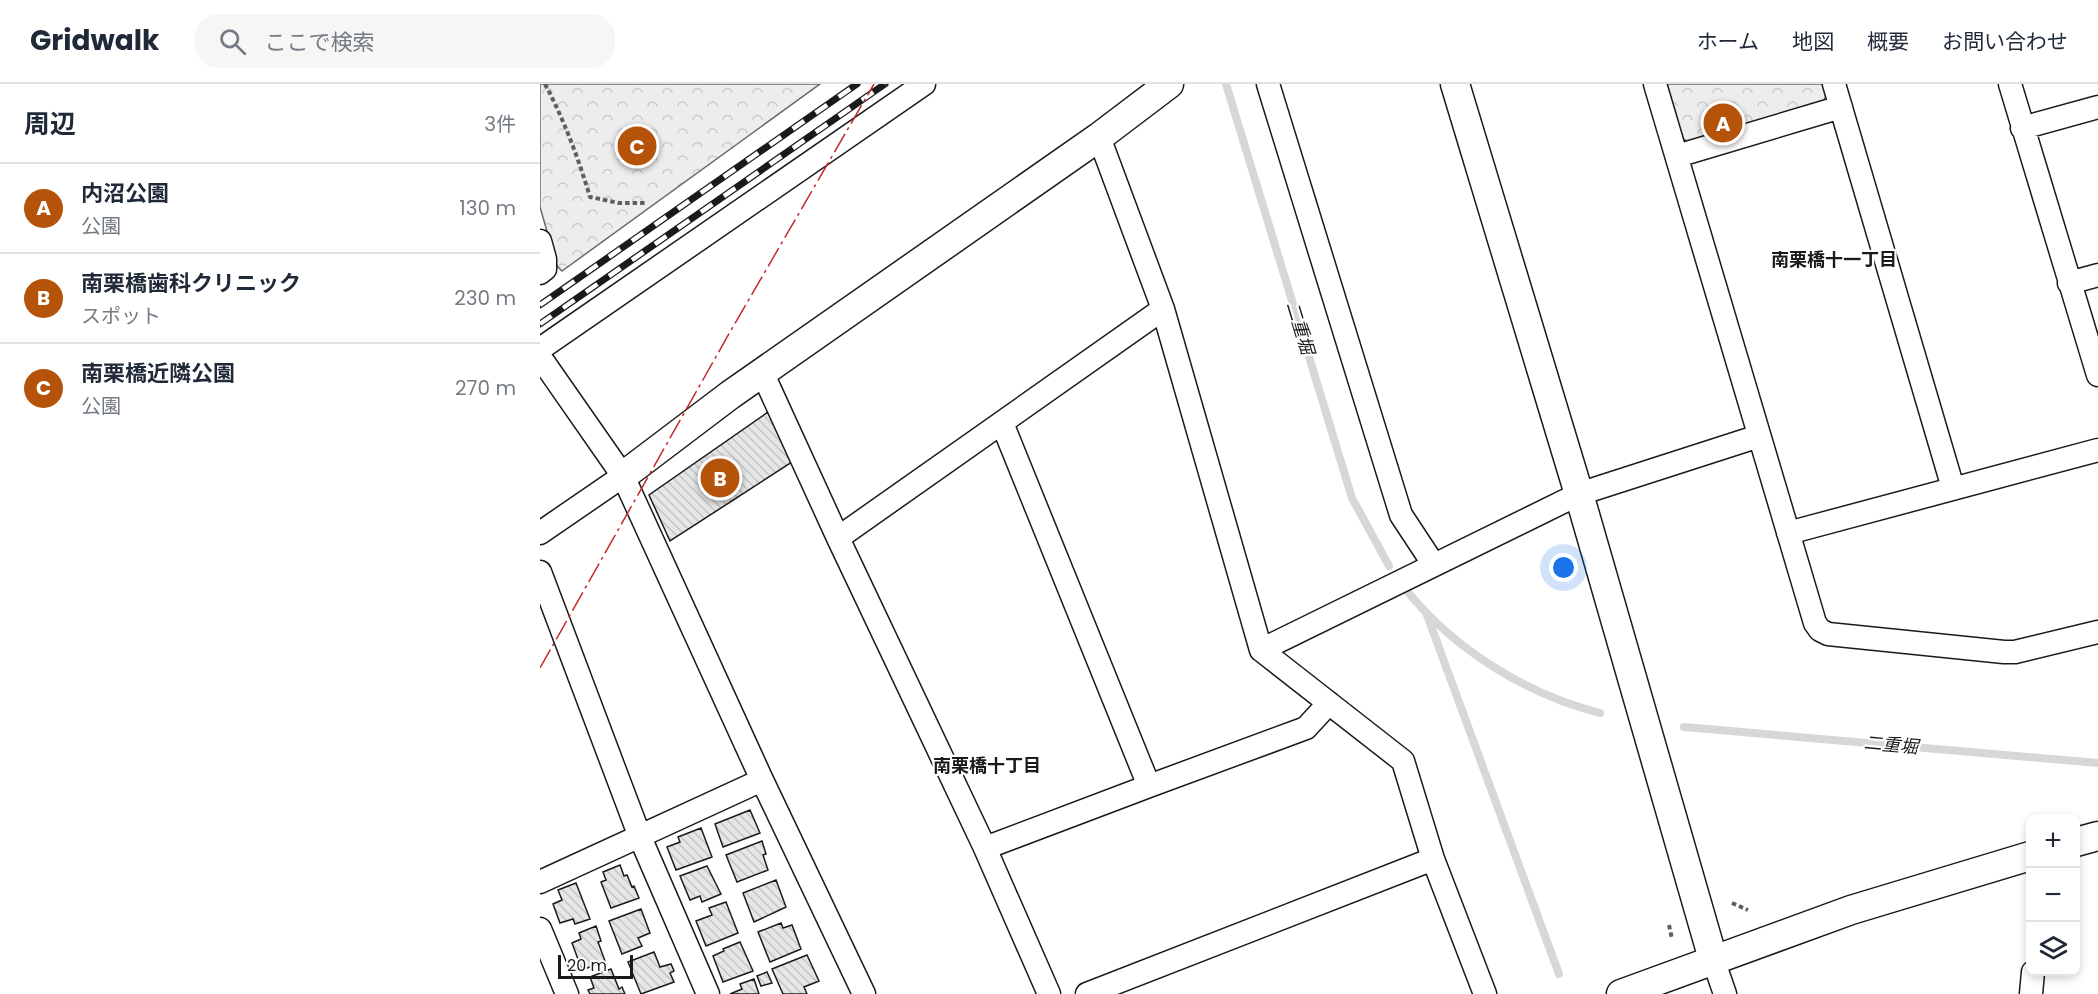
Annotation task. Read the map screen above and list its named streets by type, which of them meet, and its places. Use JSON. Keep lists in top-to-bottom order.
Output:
{
  "districts": ["南栗橋十一丁目", "南栗橋十丁目"],
  "water": ["二重堀"],
  "scale_bar": "20 m",
  "page": {
    "header": "Gridwalk",
    "search": "ここで検索",
    "nav": [
      "ホーム",
      "地図",
      "概要",
      "お問い合わせ"
    ],
    "heading": ["周辺", "3件"],
    "pins": ["A", "C", "B"],
    "list": [
      {
        "mark": "A",
        "name": "内沼公園",
        "note": "公園",
        "value": "130 m"
      },
      {
        "mark": "B",
        "name": "南栗橋歯科クリニック",
        "note": "スポット",
        "value": "230 m"
      },
      {
        "mark": "C",
        "name": "南栗橋近隣公園",
        "note": "公園",
        "value": "270 m"
      }
    ],
    "map_buttons": ["+", "−"],
    "scale": "20 m"
  }
}
